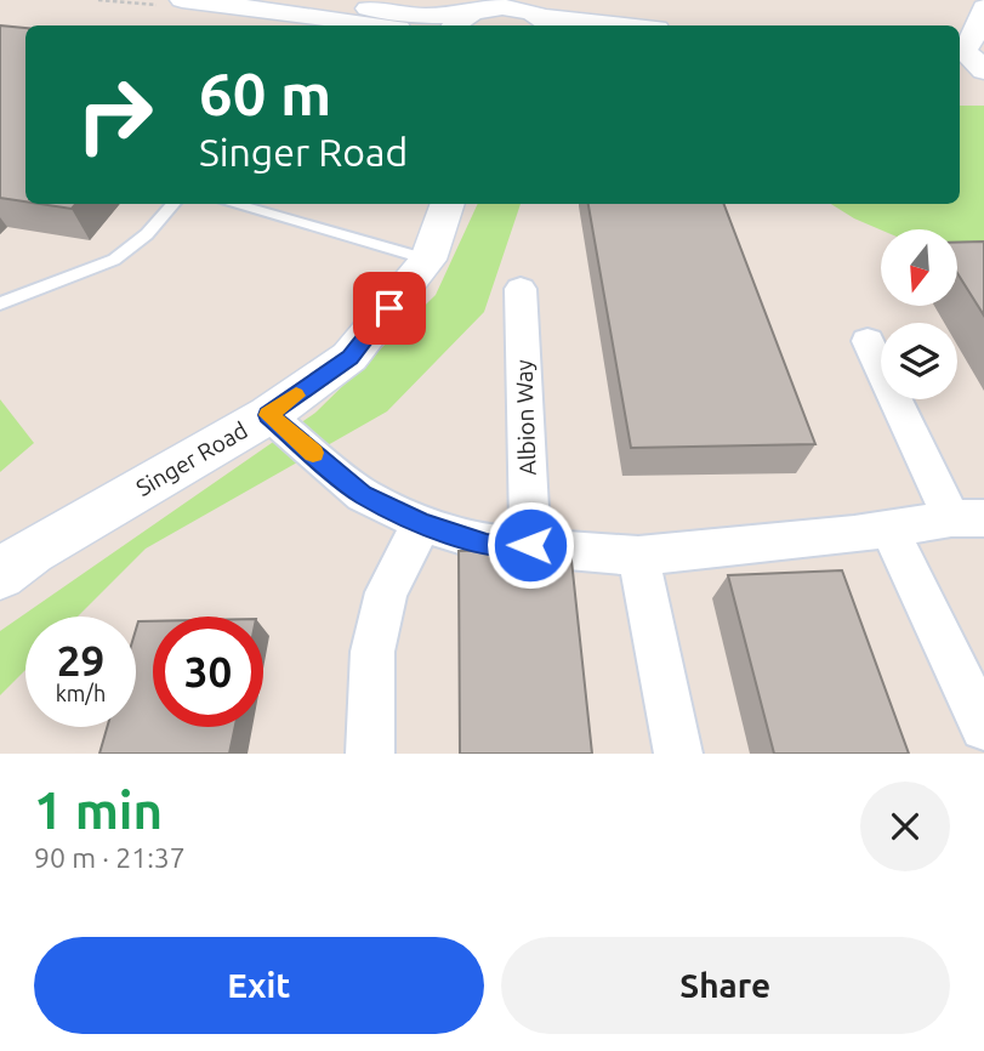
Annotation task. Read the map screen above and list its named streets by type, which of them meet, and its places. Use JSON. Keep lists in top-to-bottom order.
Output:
{
  "streets": {
    "street": ["Albion Way", "Singer Road"]
  },
  "north": "bottom",
  "page": {
    "turn": ["60 m", "Singer Road"],
    "speed": "29 km/h",
    "limit": "30",
    "heading": ["1 min", "90 m · 21:37"],
    "buttons": ["Exit", "Share"]
  }
}
